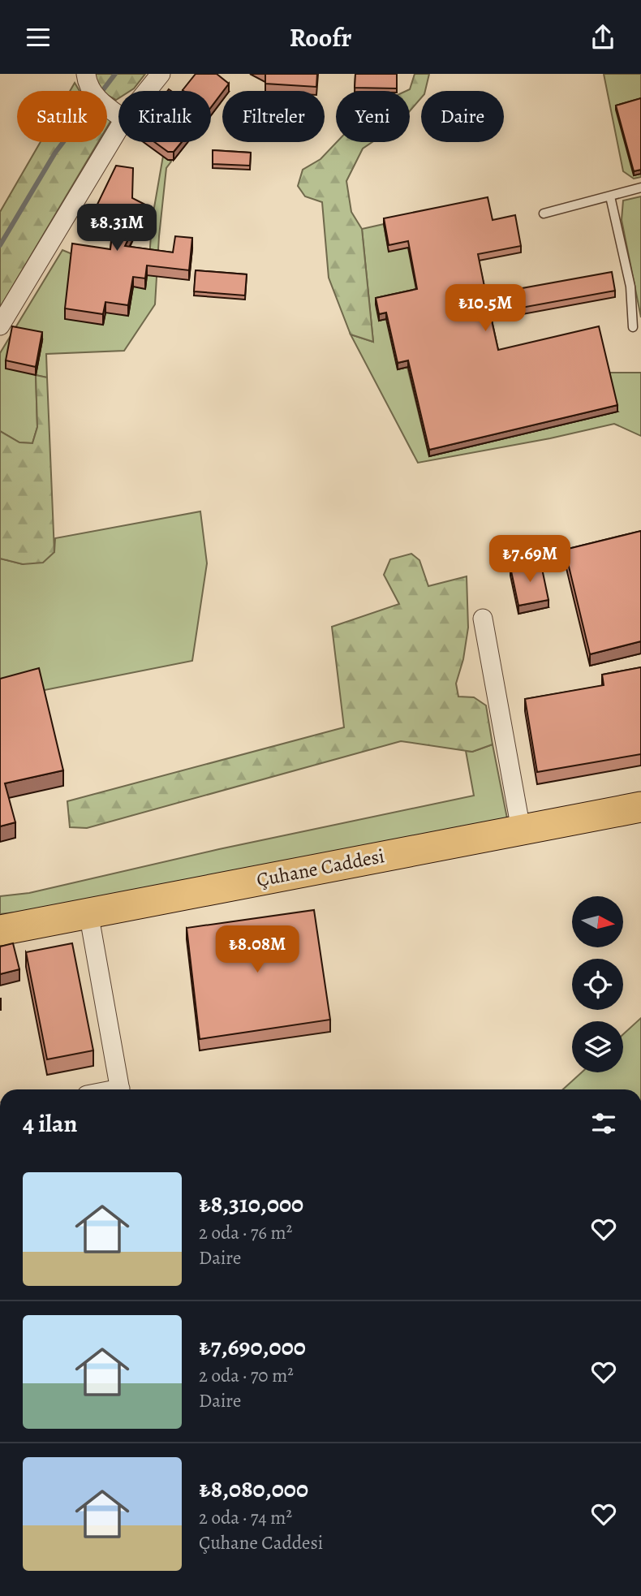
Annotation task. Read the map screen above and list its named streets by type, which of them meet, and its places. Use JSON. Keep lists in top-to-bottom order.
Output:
{
  "streets": {
    "main road": ["Çuhane Caddesi"]
  },
  "north": "right",
  "page": {
    "header": "Roofr",
    "chip": [
      "Satılık",
      "Kiralık",
      "Filtreler",
      "Yeni",
      "Daire"
    ],
    "price": [
      "₺8.31M",
      "₺10.5M",
      "₺7.69M",
      "₺8.08M"
    ],
    "heading": "4 ilan",
    "list": [
      {
        "name": "₺8,310,000",
        "note": "2 oda · 76 m² · Daire"
      },
      {
        "name": "₺7,690,000",
        "note": "2 oda · 70 m² · Daire"
      },
      {
        "name": "₺8,080,000",
        "note": "2 oda · 74 m² · Çuhane Caddesi"
      }
    ]
  }
}
